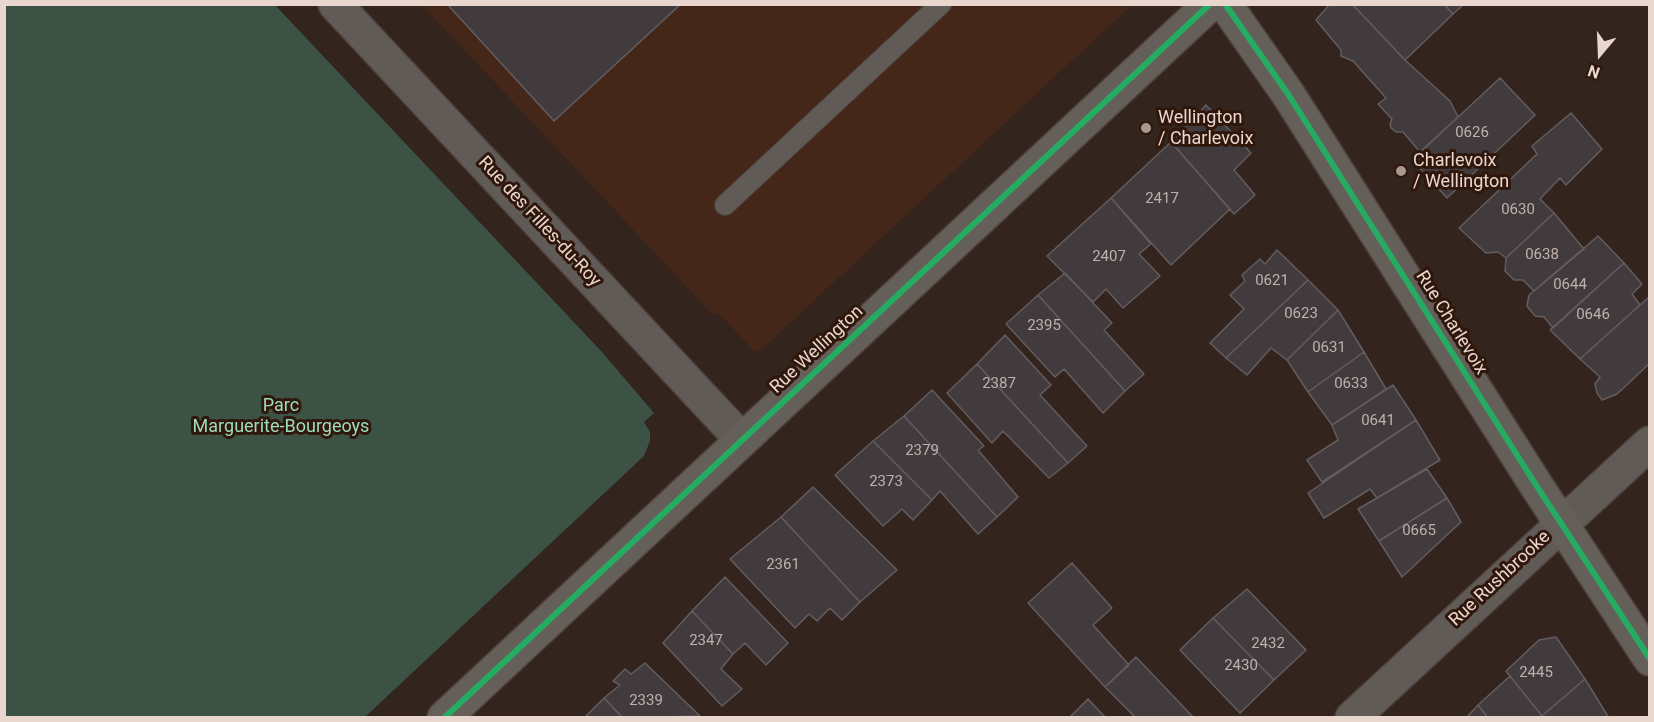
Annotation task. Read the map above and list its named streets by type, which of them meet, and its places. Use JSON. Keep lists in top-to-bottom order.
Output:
{
  "streets": {
    "main road": ["Rue Charlevoix", "Rue Wellington"],
    "street": ["Rue des Filles-du-Roy", "Rue Rushbrooke"]
  },
  "crossings": [
    ["Rue des Filles-du-Roy", "Rue Wellington"],
    ["Rue Charlevoix", "Rue Rushbrooke"]
  ],
  "parks": ["Parc Marguerite-Bourgeoys"],
  "places": ["Wellington / Charlevoix", "Charlevoix / Wellington"],
  "house_numbers": [
    "0626",
    "2417",
    "0630",
    "0638",
    "2407",
    "0621",
    "0644",
    "0623",
    "0646",
    "2395",
    "0631",
    "2387",
    "0633",
    "0641",
    "2379",
    "2373",
    "0665",
    "2361",
    "2347",
    "2432",
    "2430",
    "2445",
    "2339"
  ],
  "north": "bottom"
}
